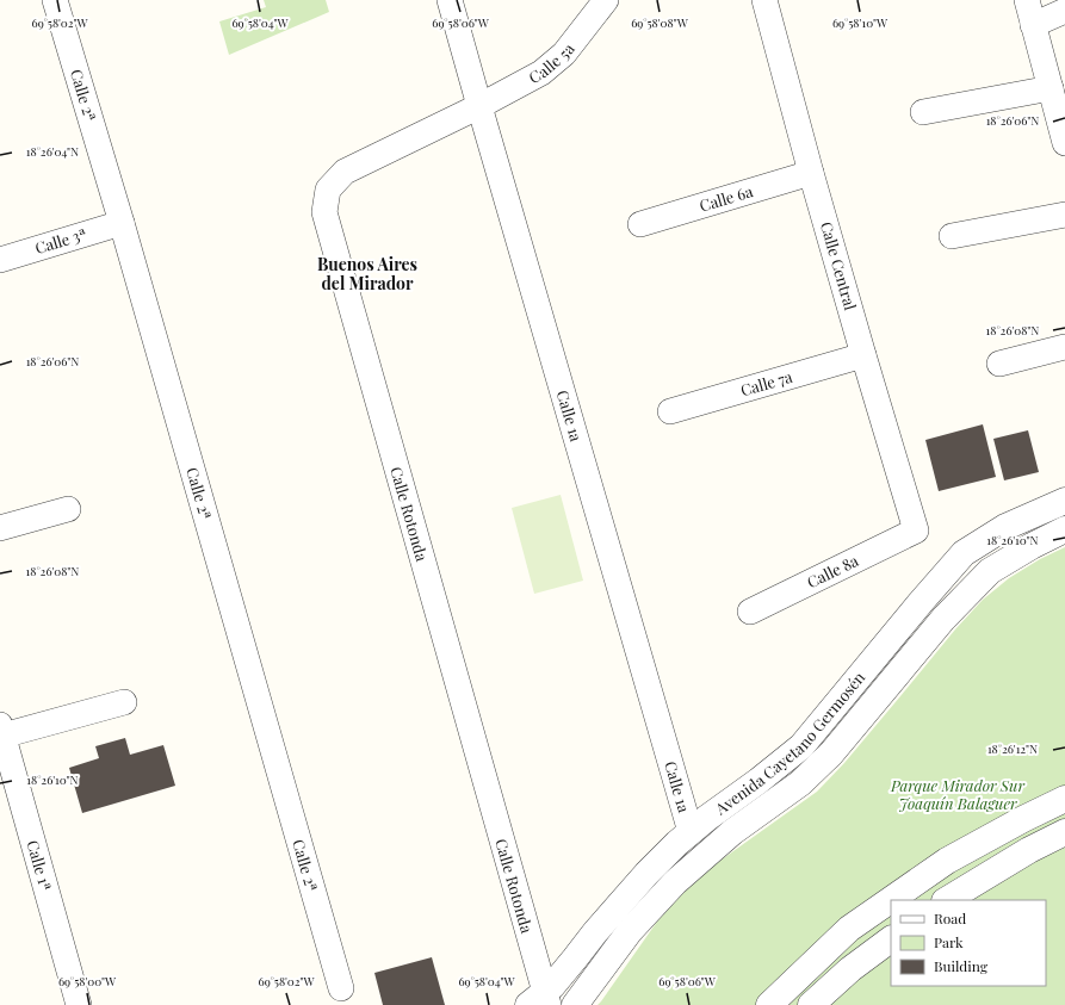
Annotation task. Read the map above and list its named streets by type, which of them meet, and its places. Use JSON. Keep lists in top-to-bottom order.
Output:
{
  "streets": {
    "street": [
      "Calle 5a",
      "Calle 2ª",
      "Calle 6a",
      "Calle 3ª",
      "Calle Central",
      "Calle 7a",
      "Calle 1a",
      "Calle Rotonda",
      "Calle 8a",
      "Avenida Cayetano Germosén",
      "Calle 1ª"
    ]
  },
  "crossings": [
    ["Calle 5a", "Calle 1a"],
    ["Calle 5a", "Calle Rotonda"],
    ["Calle 2ª", "Calle 3ª"],
    ["Calle 6a", "Calle Central"],
    ["Calle Central", "Calle 7a"],
    ["Calle Central", "Calle 8a"],
    ["Calle 1a", "Calle Rotonda"],
    ["Calle 1a", "Avenida Cayetano Germosén"],
    ["Calle Rotonda", "Avenida Cayetano Germosén"]
  ],
  "districts": ["Buenos Aires del Mirador"],
  "parks": ["Parque Mirador Sur Joaquín Balaguer"],
  "legend": ["Road", "Park", "Building"],
  "coordinates": [
    "69°58'02\"W",
    "69°58'04\"W",
    "69°58'06\"W",
    "69°58'08\"W",
    "69°58'10\"W",
    "18°26'06\"N",
    "18°26'04\"N",
    "18°26'08\"N",
    "18°26'10\"N",
    "18°26'12\"N",
    "69°58'00\"W"
  ]
}
